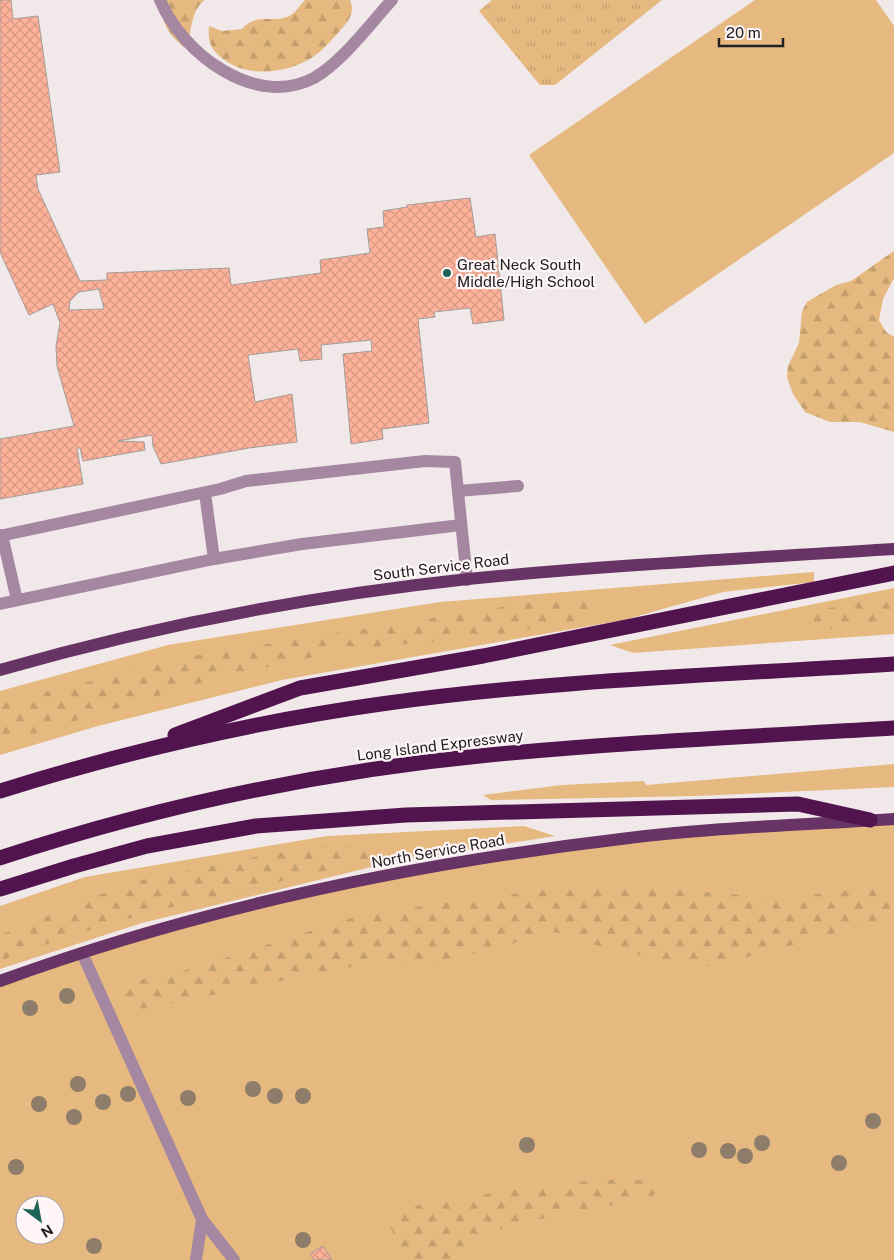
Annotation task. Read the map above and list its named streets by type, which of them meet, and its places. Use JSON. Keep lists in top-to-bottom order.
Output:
{
  "streets": {
    "highway": ["Long Island Expressway"],
    "main road": ["South Service Road", "North Service Road"]
  },
  "places": ["Great Neck South Middle/High School"],
  "scale_bar": "20 m",
  "north": "bottom right"
}
